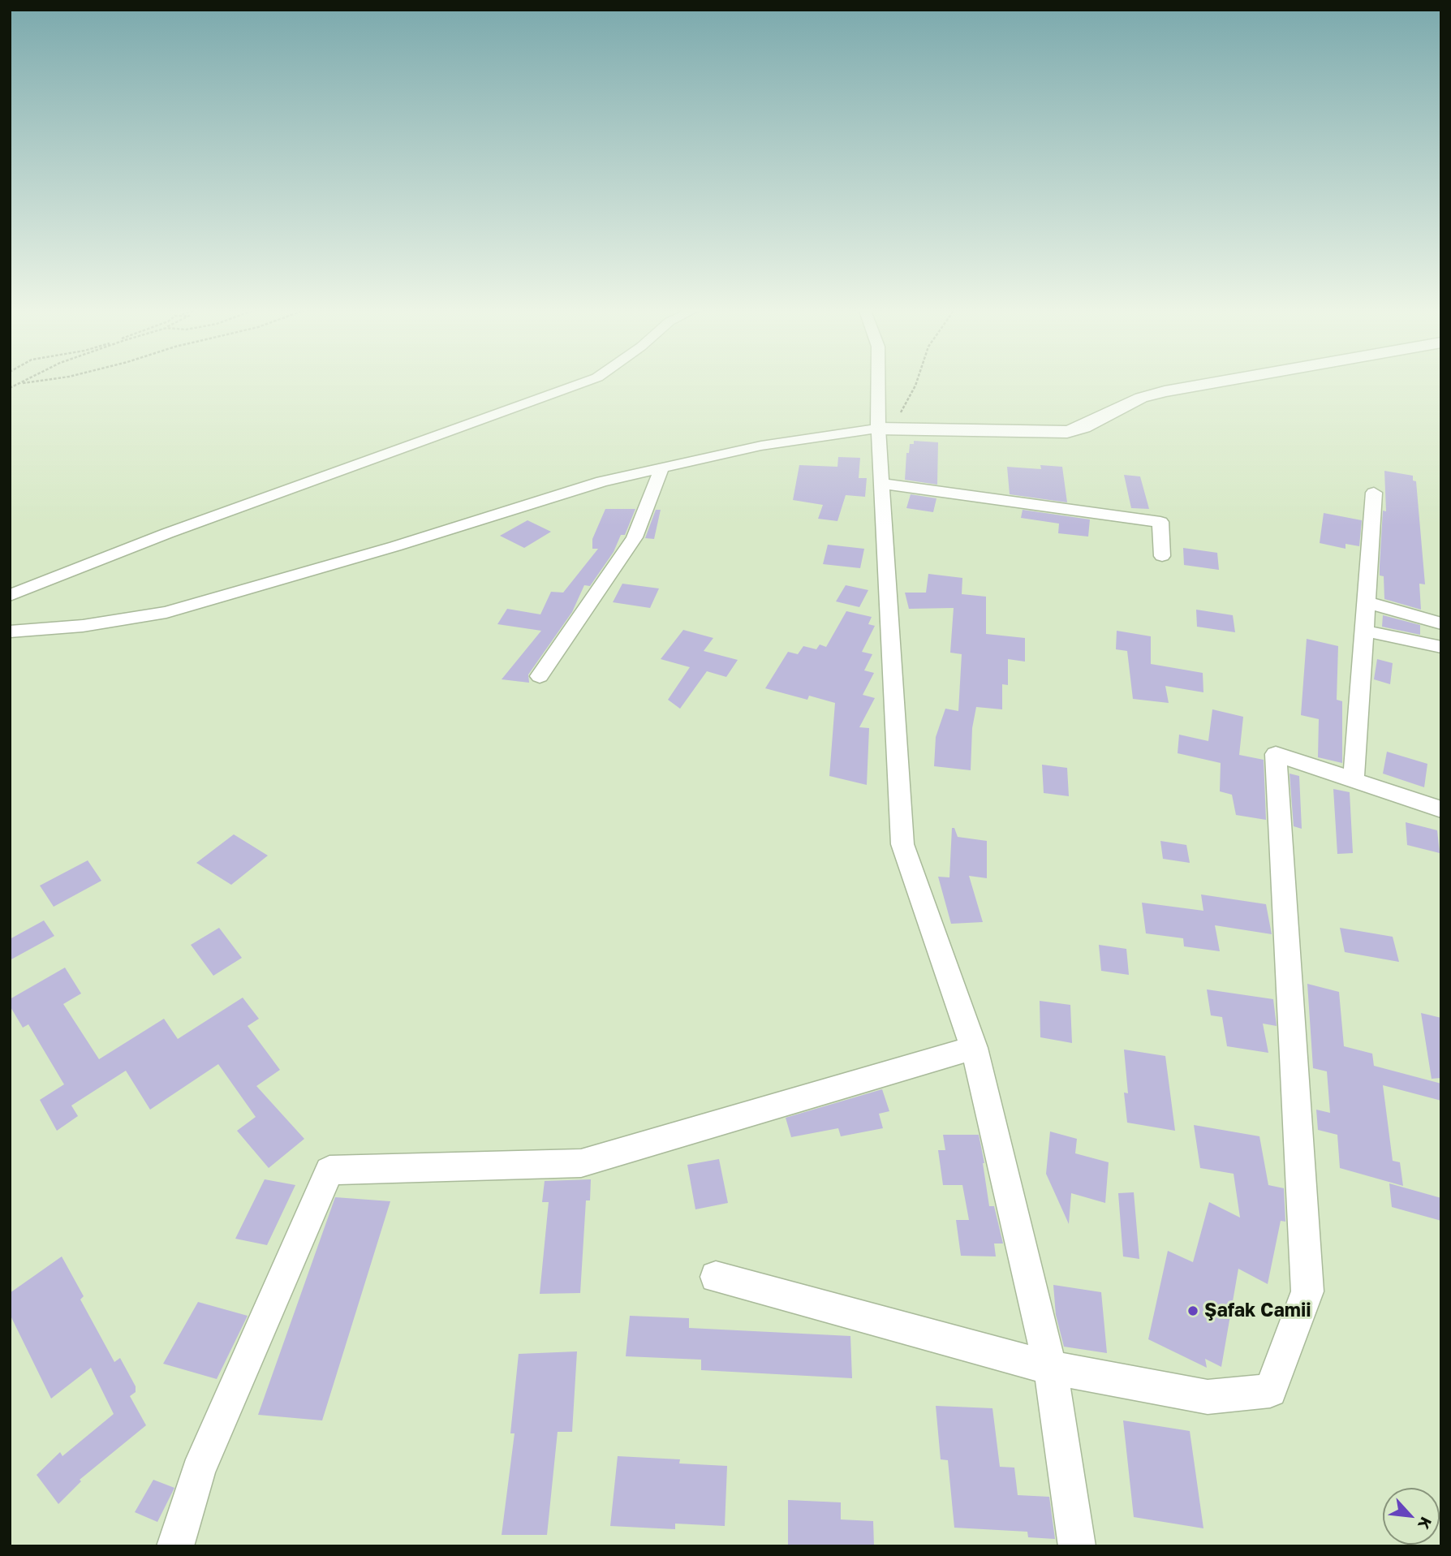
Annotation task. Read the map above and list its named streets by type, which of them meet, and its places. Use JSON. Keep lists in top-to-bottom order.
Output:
{
  "places": ["Şafak Camii"],
  "north": "bottom right"
}
